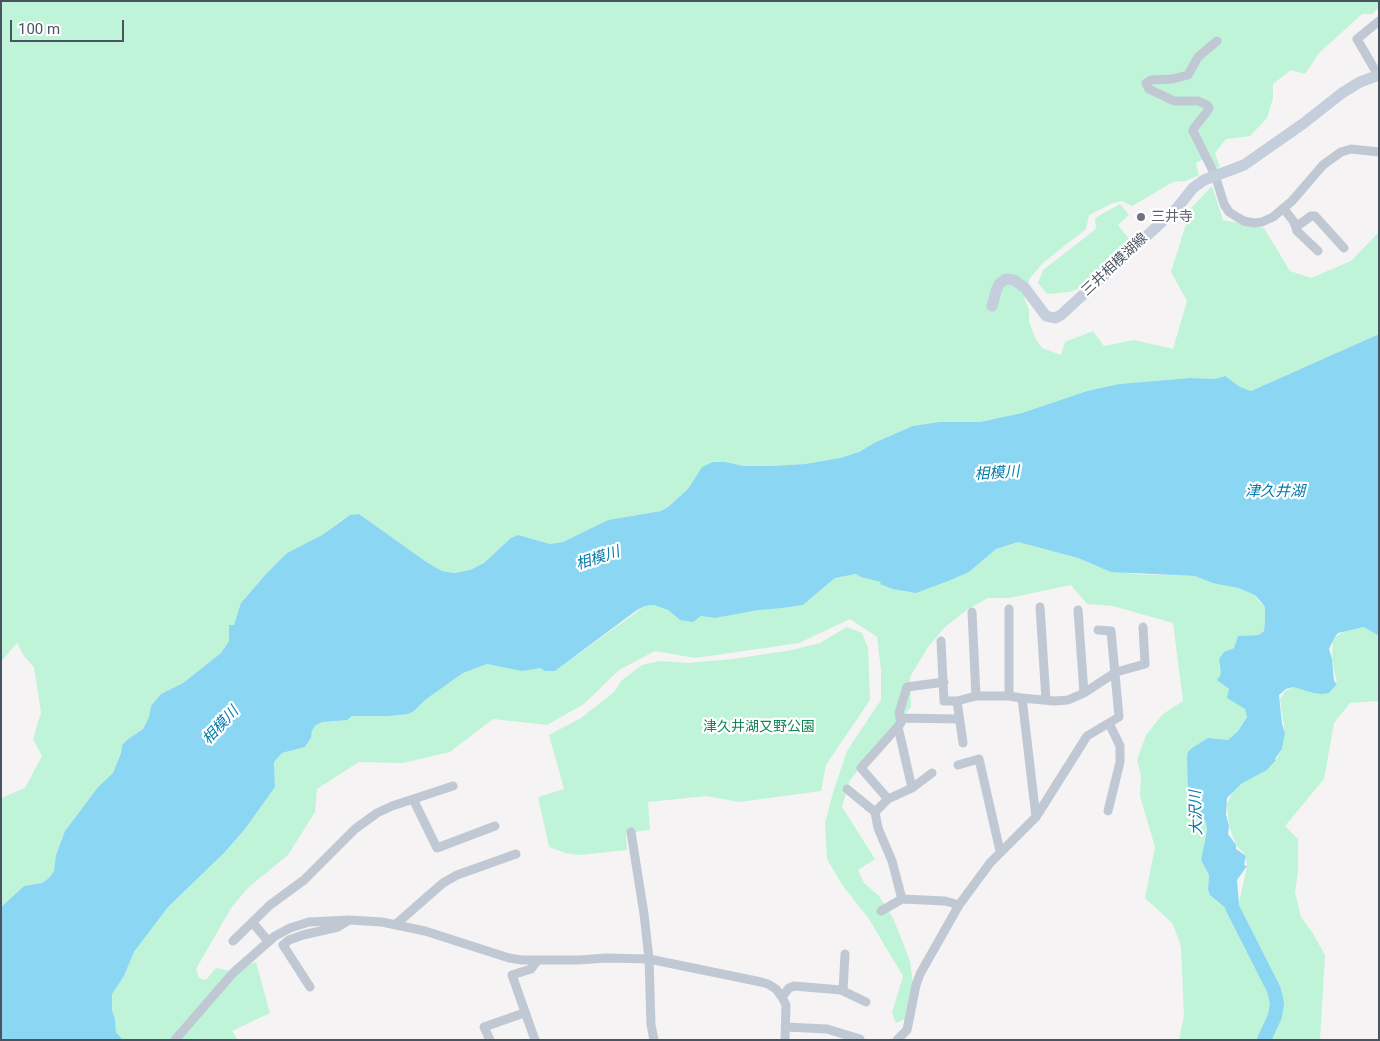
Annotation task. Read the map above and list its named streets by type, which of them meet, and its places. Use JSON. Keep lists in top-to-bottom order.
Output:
{
  "streets": {
    "main road": ["三井相模湖線"]
  },
  "water": ["相模川", "津久井湖", "大沢川"],
  "parks": ["津久井湖又野公園"],
  "places": ["三井寺"],
  "scale_bar": "100 m"
}
